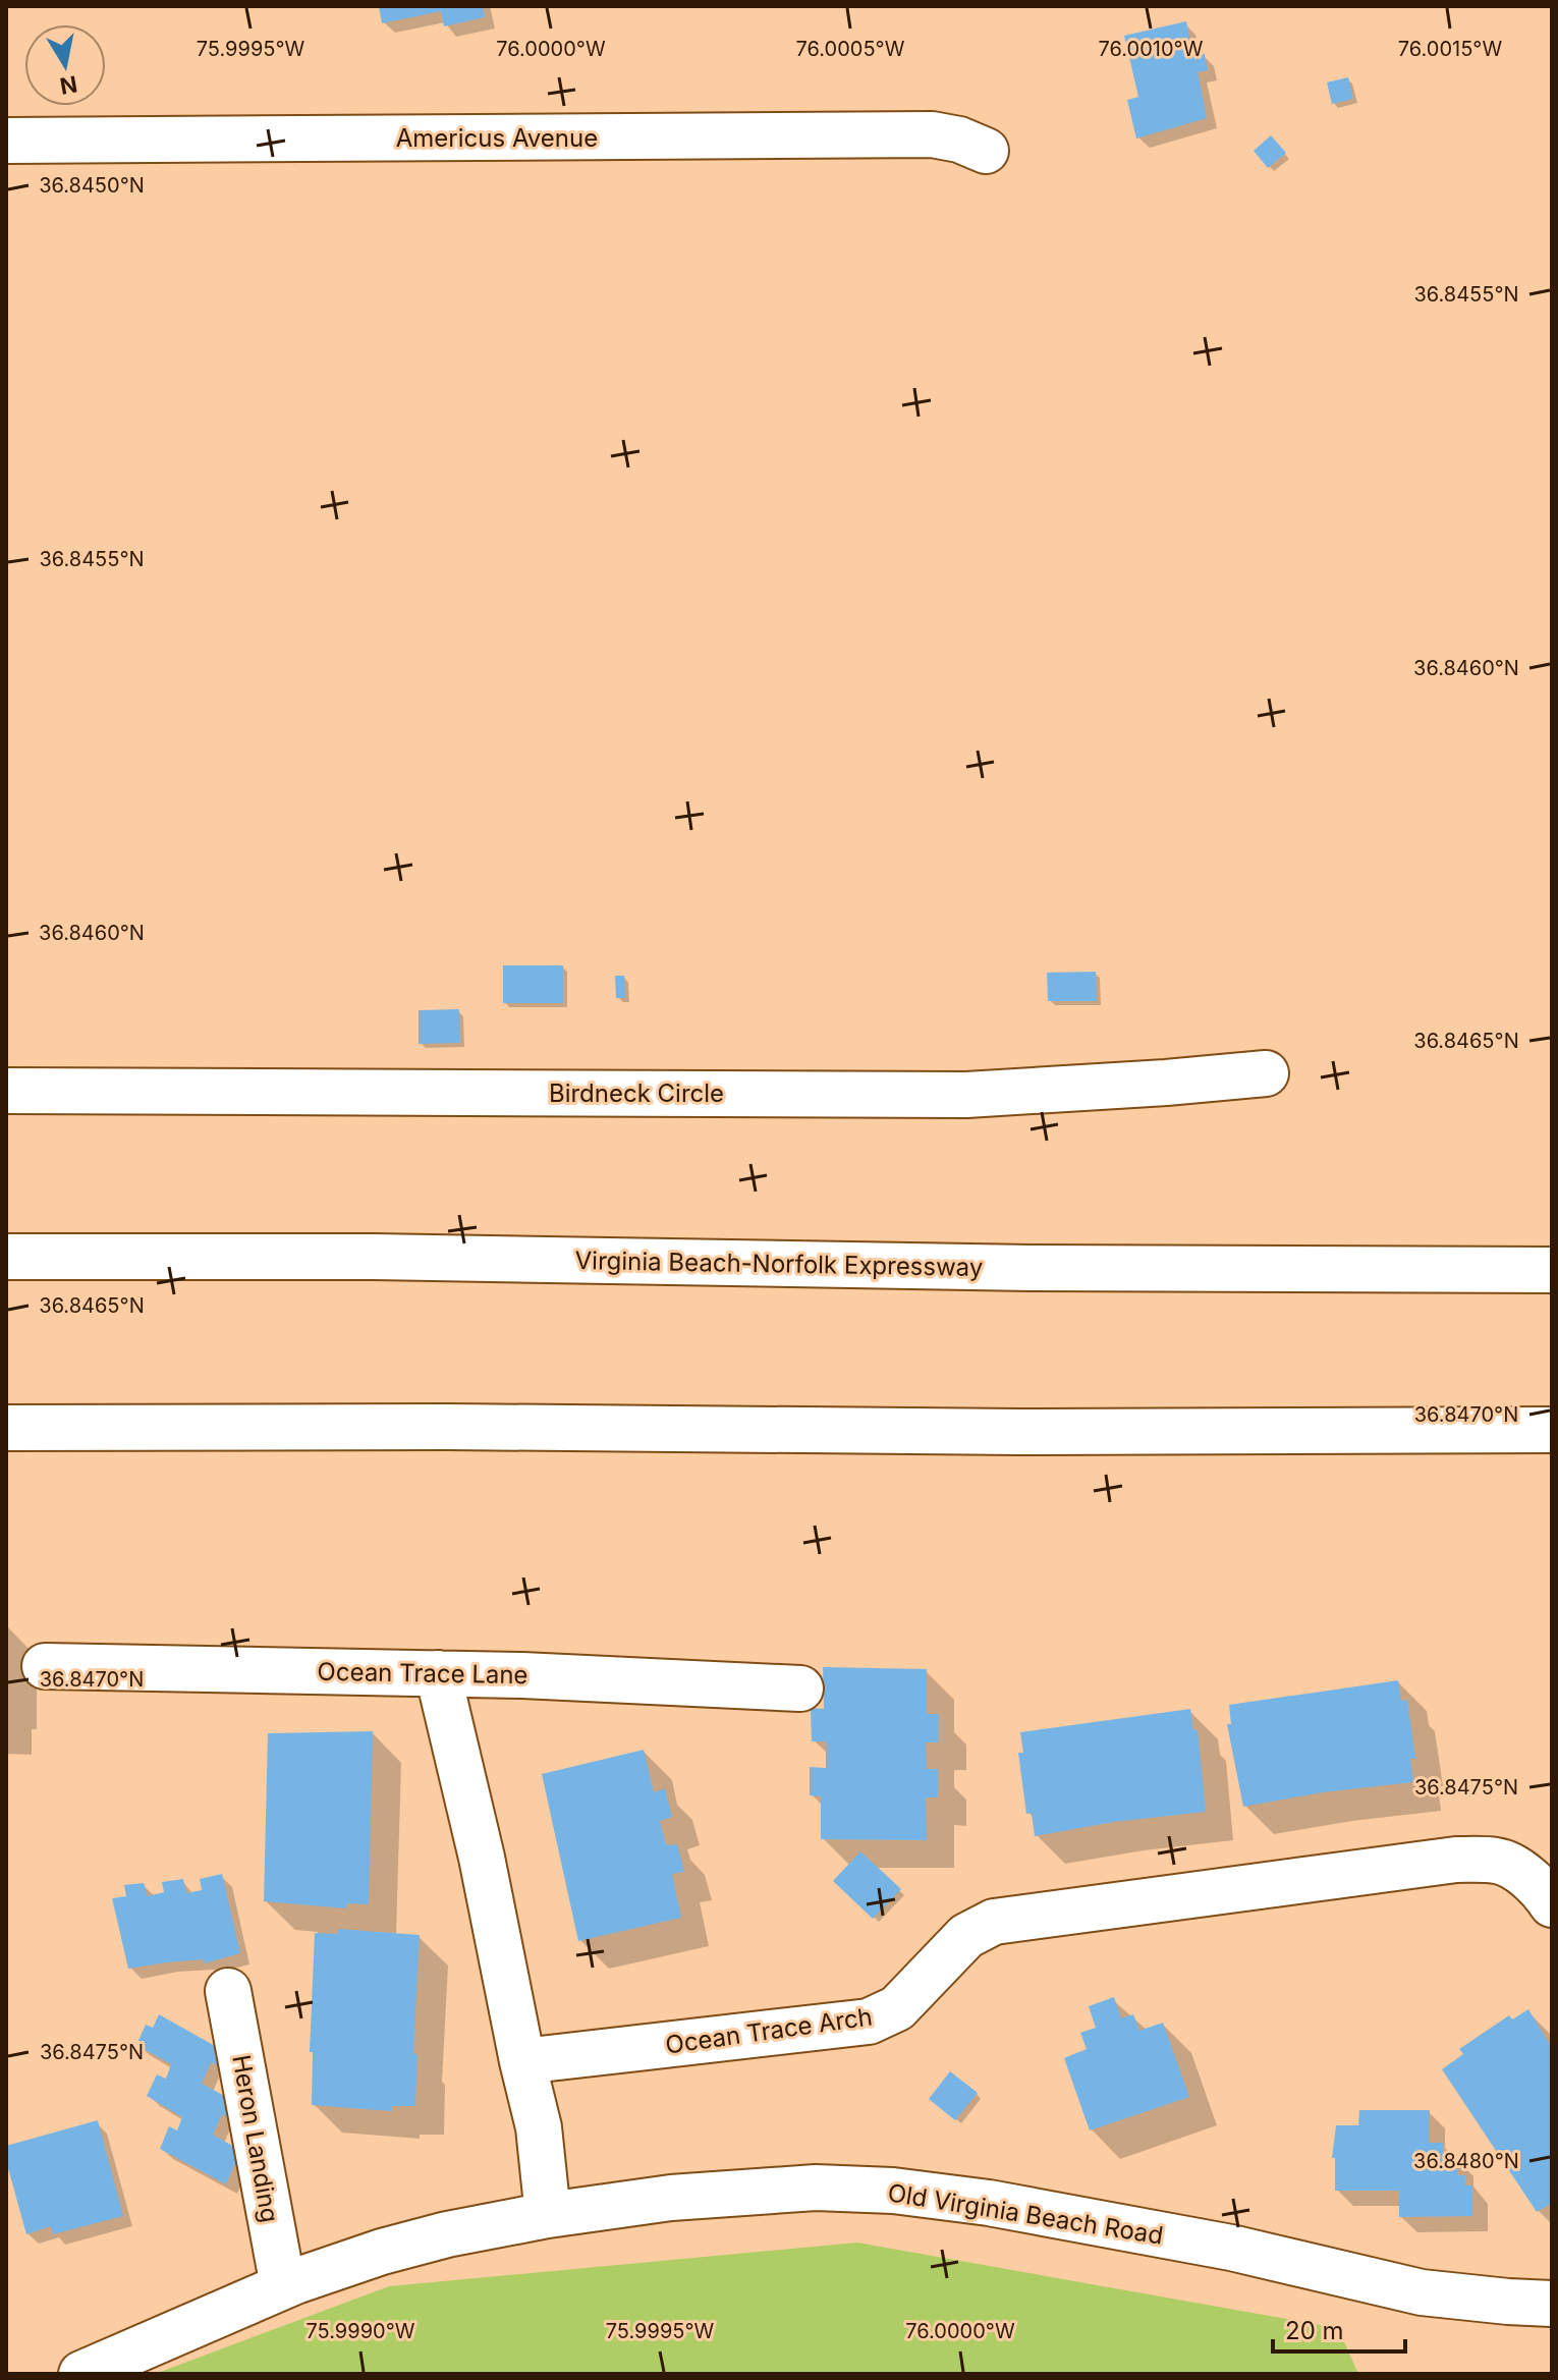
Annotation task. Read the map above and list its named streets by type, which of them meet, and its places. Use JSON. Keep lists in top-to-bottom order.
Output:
{
  "streets": {
    "main road": [
      "Americus Avenue",
      "Birdneck Circle",
      "Virginia Beach-Norfolk Expressway",
      "Ocean Trace Lane",
      "Ocean Trace Arch",
      "Heron Landing",
      "Old Virginia Beach Road"
    ]
  },
  "crossings": [
    ["Heron Landing", "Old Virginia Beach Road"]
  ],
  "scale_bar": "20 m",
  "north": "bottom",
  "coordinates": [
    "75.9995°W",
    "76.0005°W",
    "76.0000°W",
    "76.0010°W",
    "76.0015°W",
    "36.8450°N",
    "36.8455°N",
    "36.8460°N",
    "36.8465°N",
    "36.8470°N",
    "36.8475°N",
    "36.8480°N",
    "75.9990°W"
  ]
}
